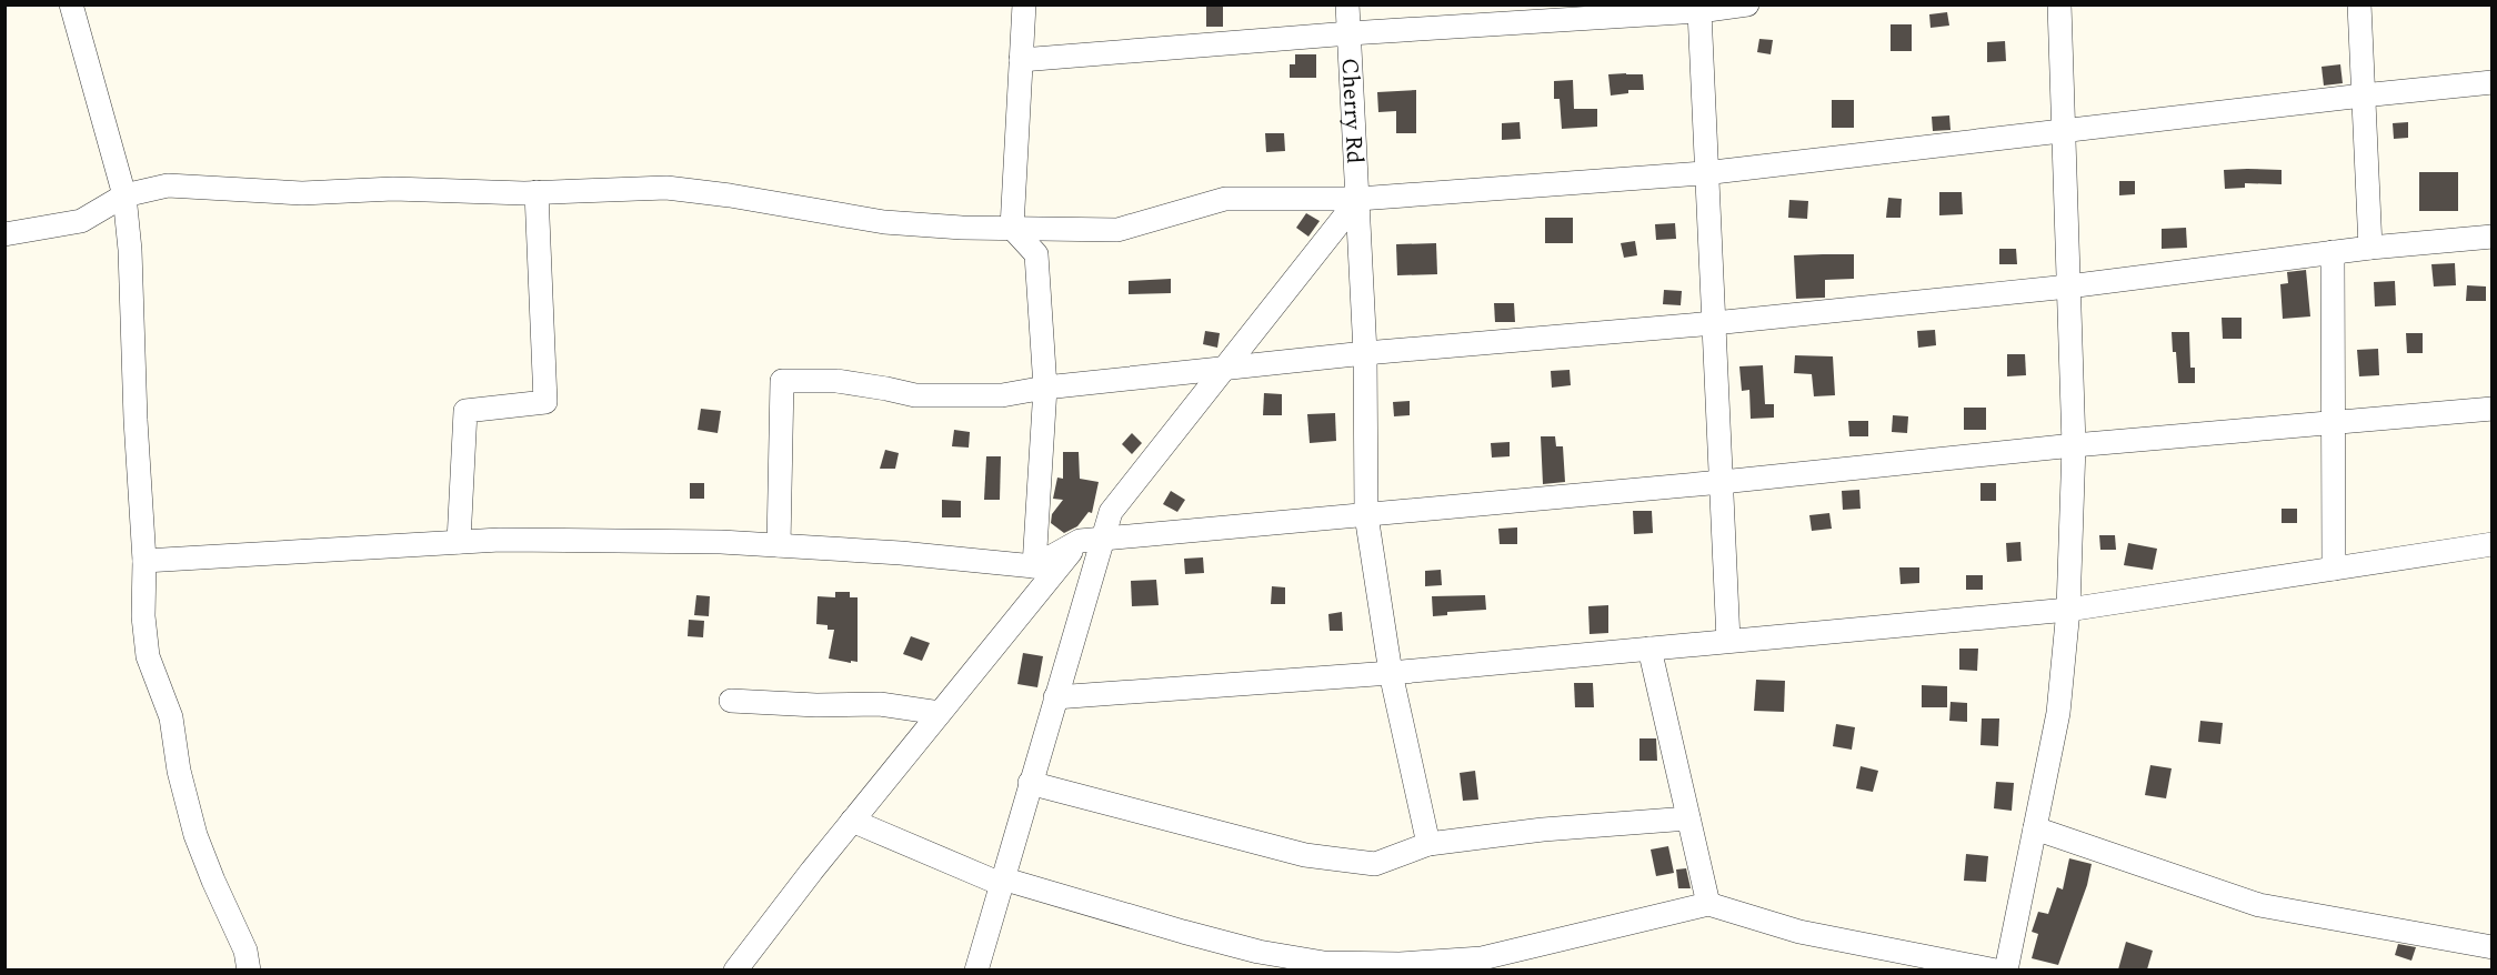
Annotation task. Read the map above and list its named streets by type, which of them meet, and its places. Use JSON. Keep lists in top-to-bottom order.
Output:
{
  "streets": {
    "street": ["Cherry Rd"]
  }
}
